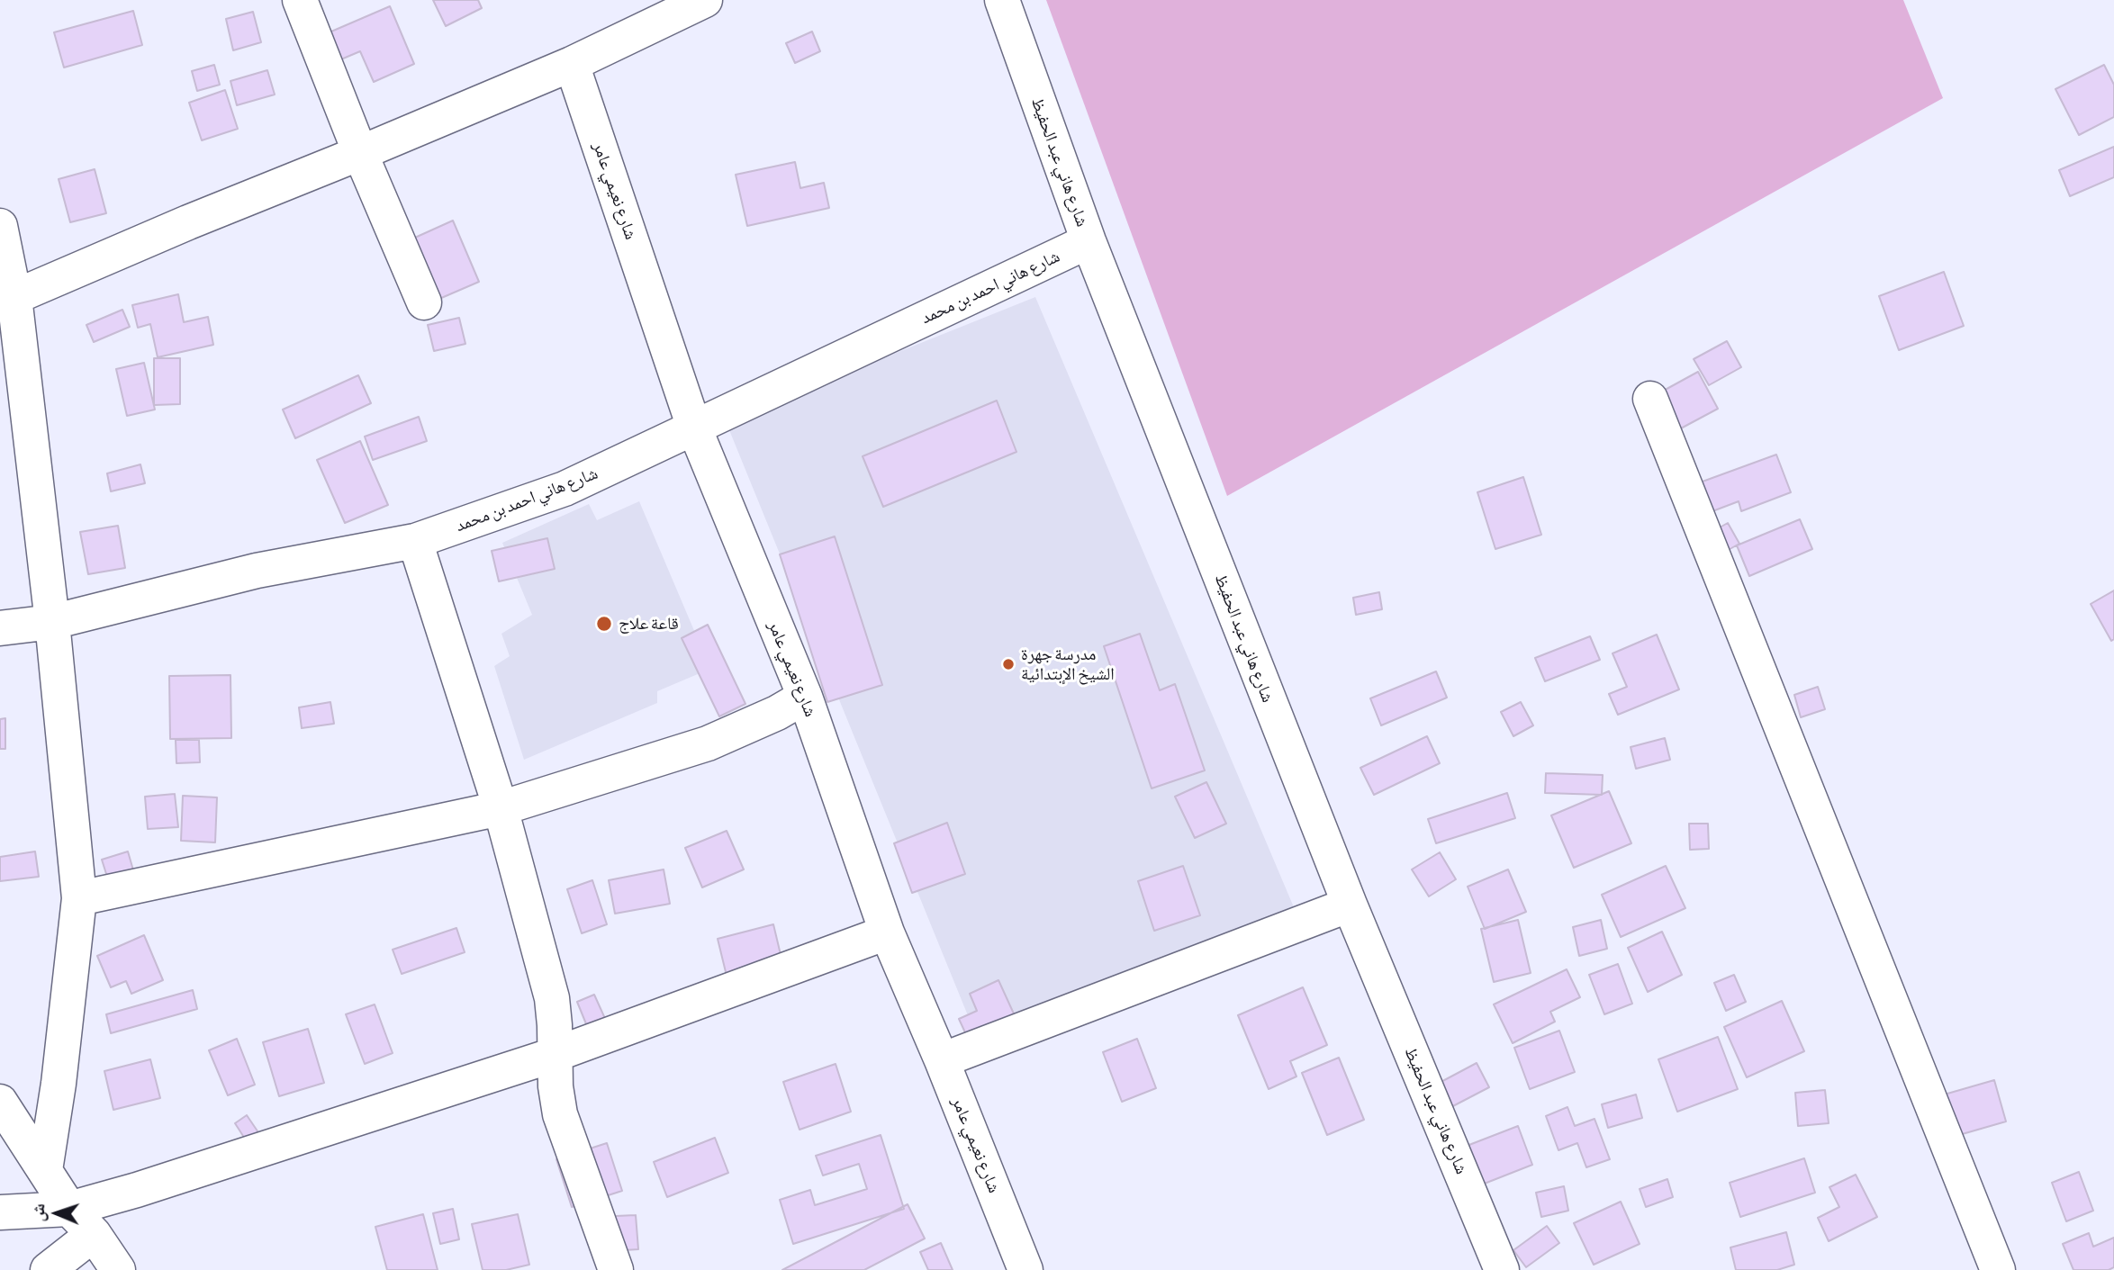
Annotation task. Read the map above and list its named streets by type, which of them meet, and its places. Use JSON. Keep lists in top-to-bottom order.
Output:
{
  "streets": {
    "street": ["شارع هاني عبد الحفيظ", "شارع نعيمي عامر", "شارع هاني احمد بن محمد"]
  },
  "crossings": [
    ["شارع هاني عبد الحفيظ", "شارع هاني احمد بن محمد"],
    ["شارع نعيمي عامر", "شارع هاني احمد بن محمد"]
  ],
  "places": ["قاعة علاج", "مدرسة جهرة الشيخ الإبتدائية"],
  "north": "left"
}
